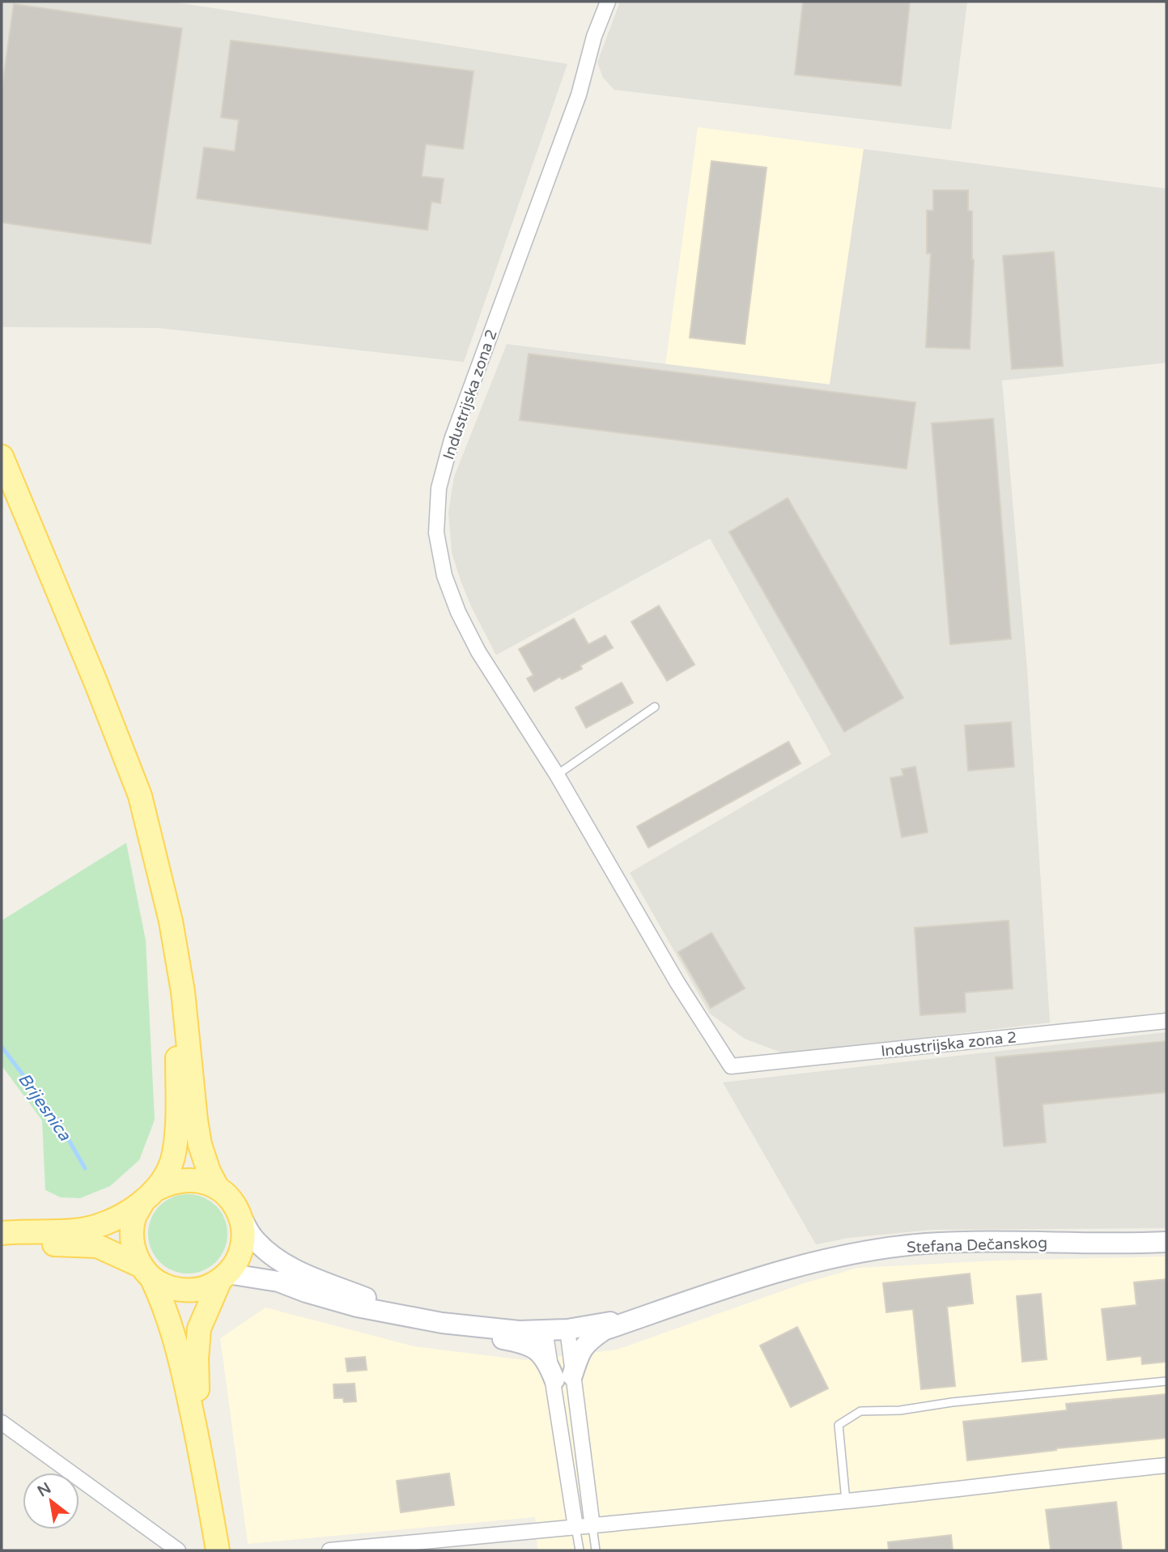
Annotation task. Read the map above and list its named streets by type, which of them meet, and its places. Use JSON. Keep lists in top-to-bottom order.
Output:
{
  "streets": {
    "main road": ["Stefana Dečanskog"],
    "street": ["Industrijska zona 2"]
  },
  "water": ["Brijesnica"],
  "north": "top left"
}
